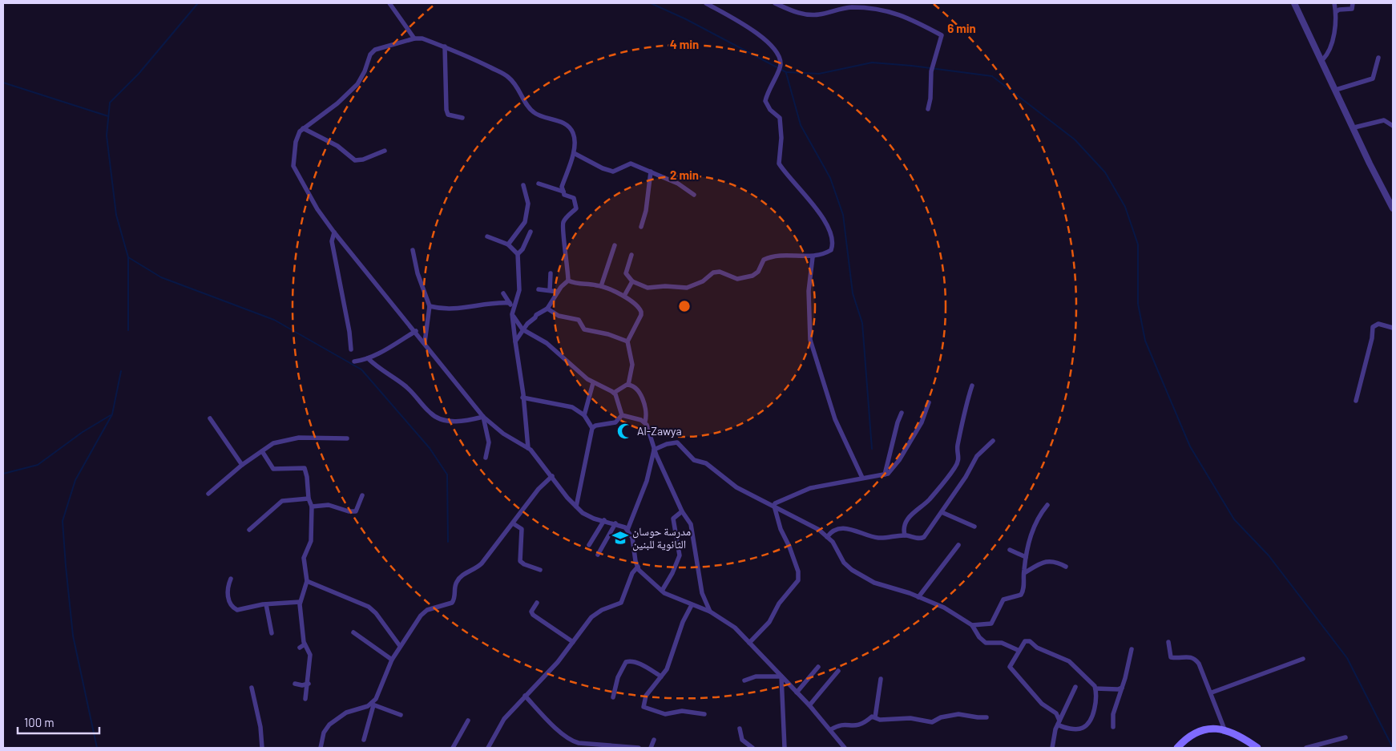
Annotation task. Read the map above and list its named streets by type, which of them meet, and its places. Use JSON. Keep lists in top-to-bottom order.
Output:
{
  "places": {
    "mosque": ["Al-Zawya"],
    "school or university": ["مدرسة حوسان الثانوية للبنين"]
  },
  "scale_bar": "100 m",
  "rings": ["6 min", "4 min", "2 min"]
}
